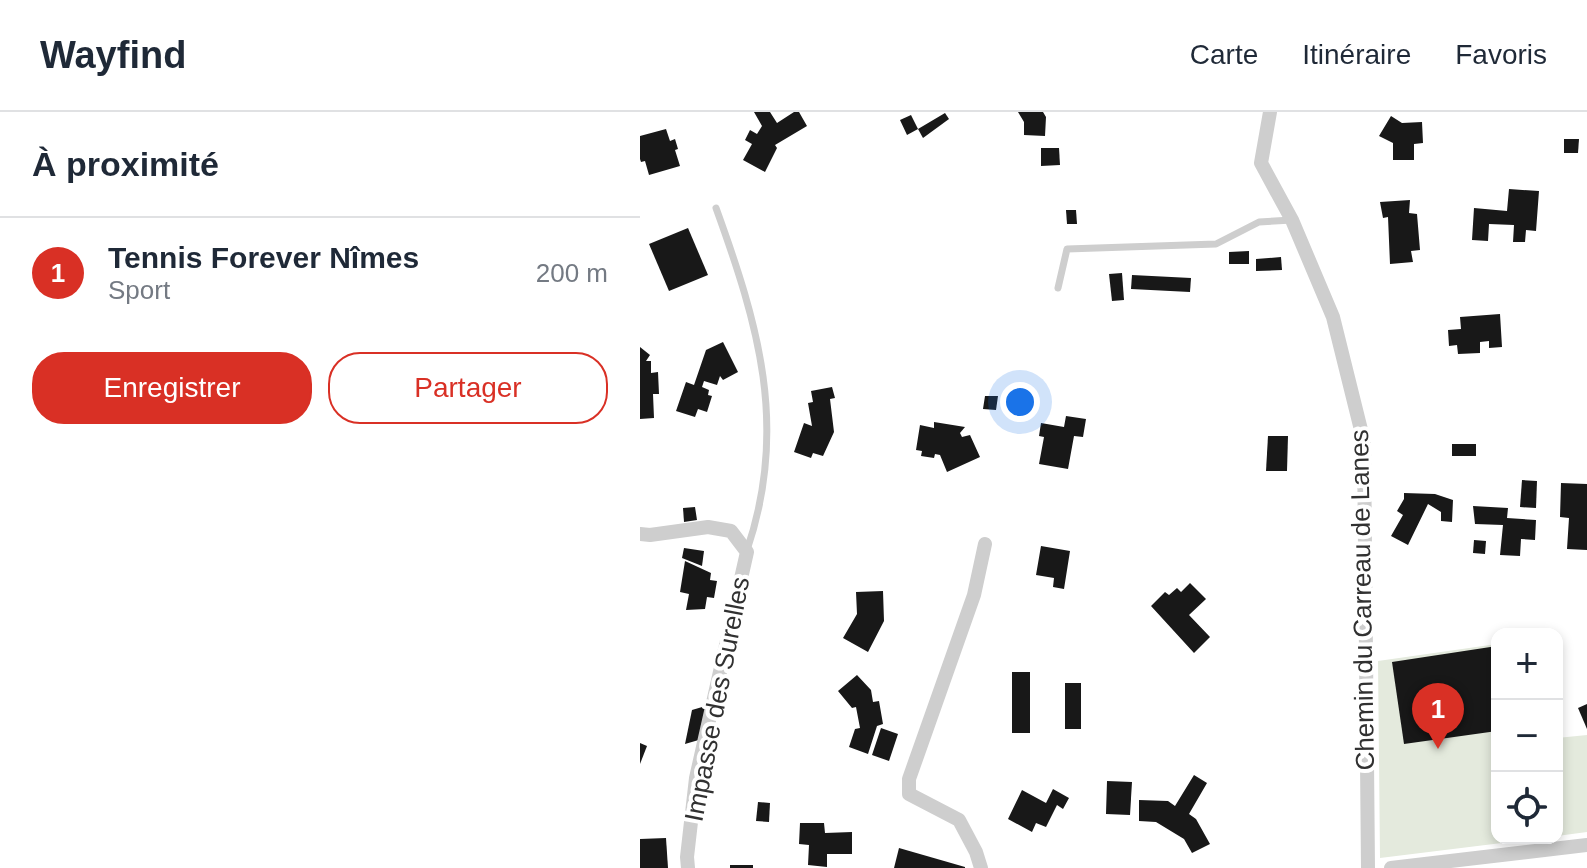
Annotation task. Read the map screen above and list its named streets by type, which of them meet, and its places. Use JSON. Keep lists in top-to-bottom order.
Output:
{
  "streets": {
    "street": ["Chemin du Carreau de Lanes", "Impasse des Surelles"]
  },
  "page": {
    "header": "Wayfind",
    "nav": ["Carte", "Itinéraire", "Favoris"],
    "heading": "À proximité",
    "list": [
      {
        "mark": "1",
        "name": "Tennis Forever Nîmes",
        "note": "Sport",
        "value": "200 m"
      }
    ],
    "buttons": ["Enregistrer", "Partager"],
    "map_buttons": ["+", "−"],
    "pins": "1"
  }
}
